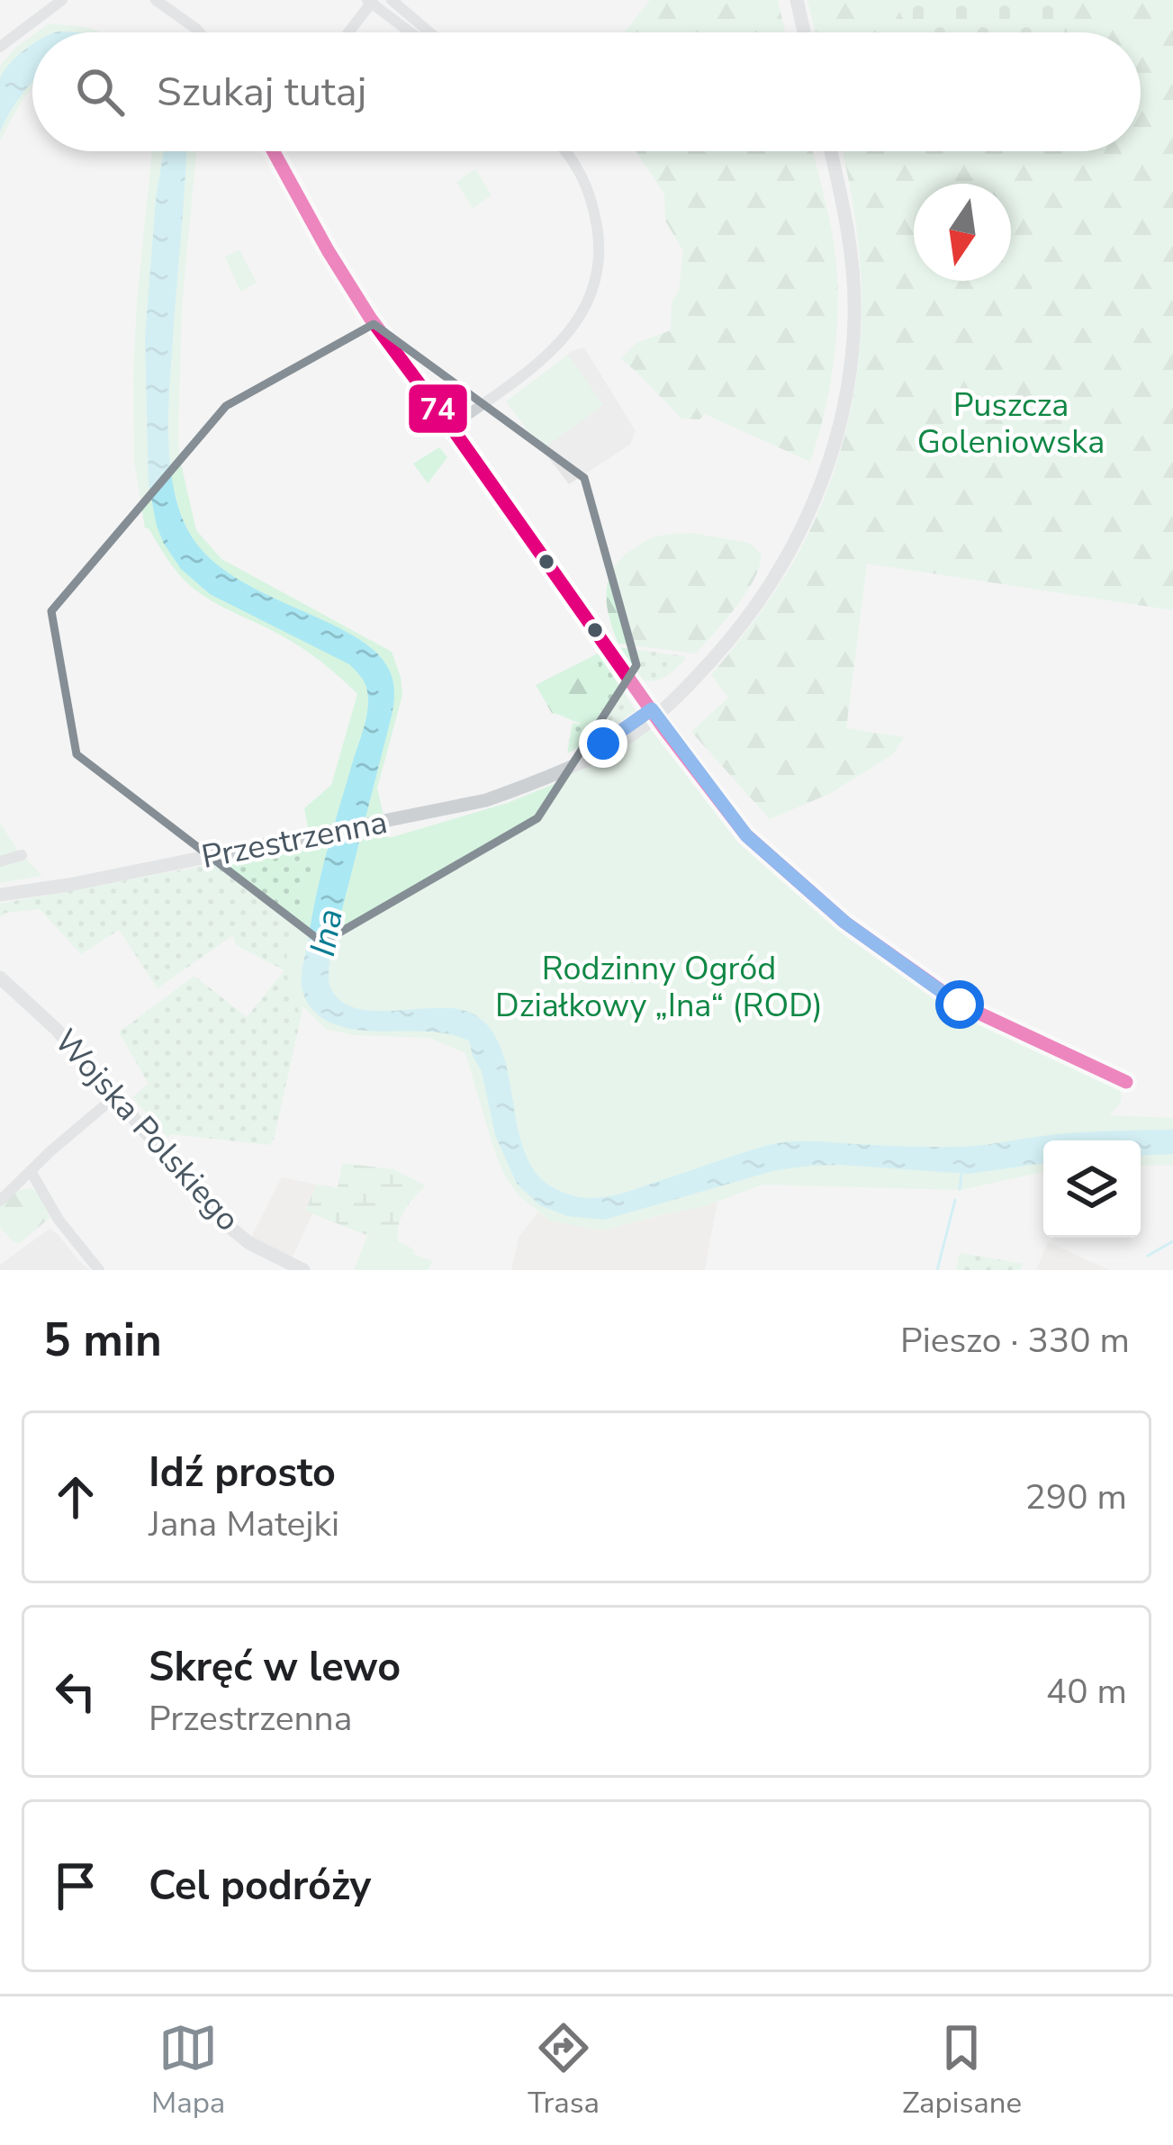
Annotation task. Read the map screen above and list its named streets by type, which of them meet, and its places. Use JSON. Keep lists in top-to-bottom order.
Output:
{
  "streets": {
    "street": ["Przestrzenna", "Wojska Polskiego"]
  },
  "water": ["Ina"],
  "parks": ["Puszcza Goleniowska", "Rodzinny Ogród Działkowy „Ina“ (ROD)"],
  "lines": ["transit line 74"],
  "north": "bottom",
  "page": {
    "search": "Szukaj tutaj",
    "heading": ["5 min", "Pieszo · 330 m"],
    "list": [
      ["Idź prosto", "Jana Matejki", "290 m"],
      ["Skręć w lewo", "Przestrzenna", "40 m"],
      "Cel podróży"
    ],
    "nav": ["Mapa", "Trasa", "Zapisane"]
  }
}
